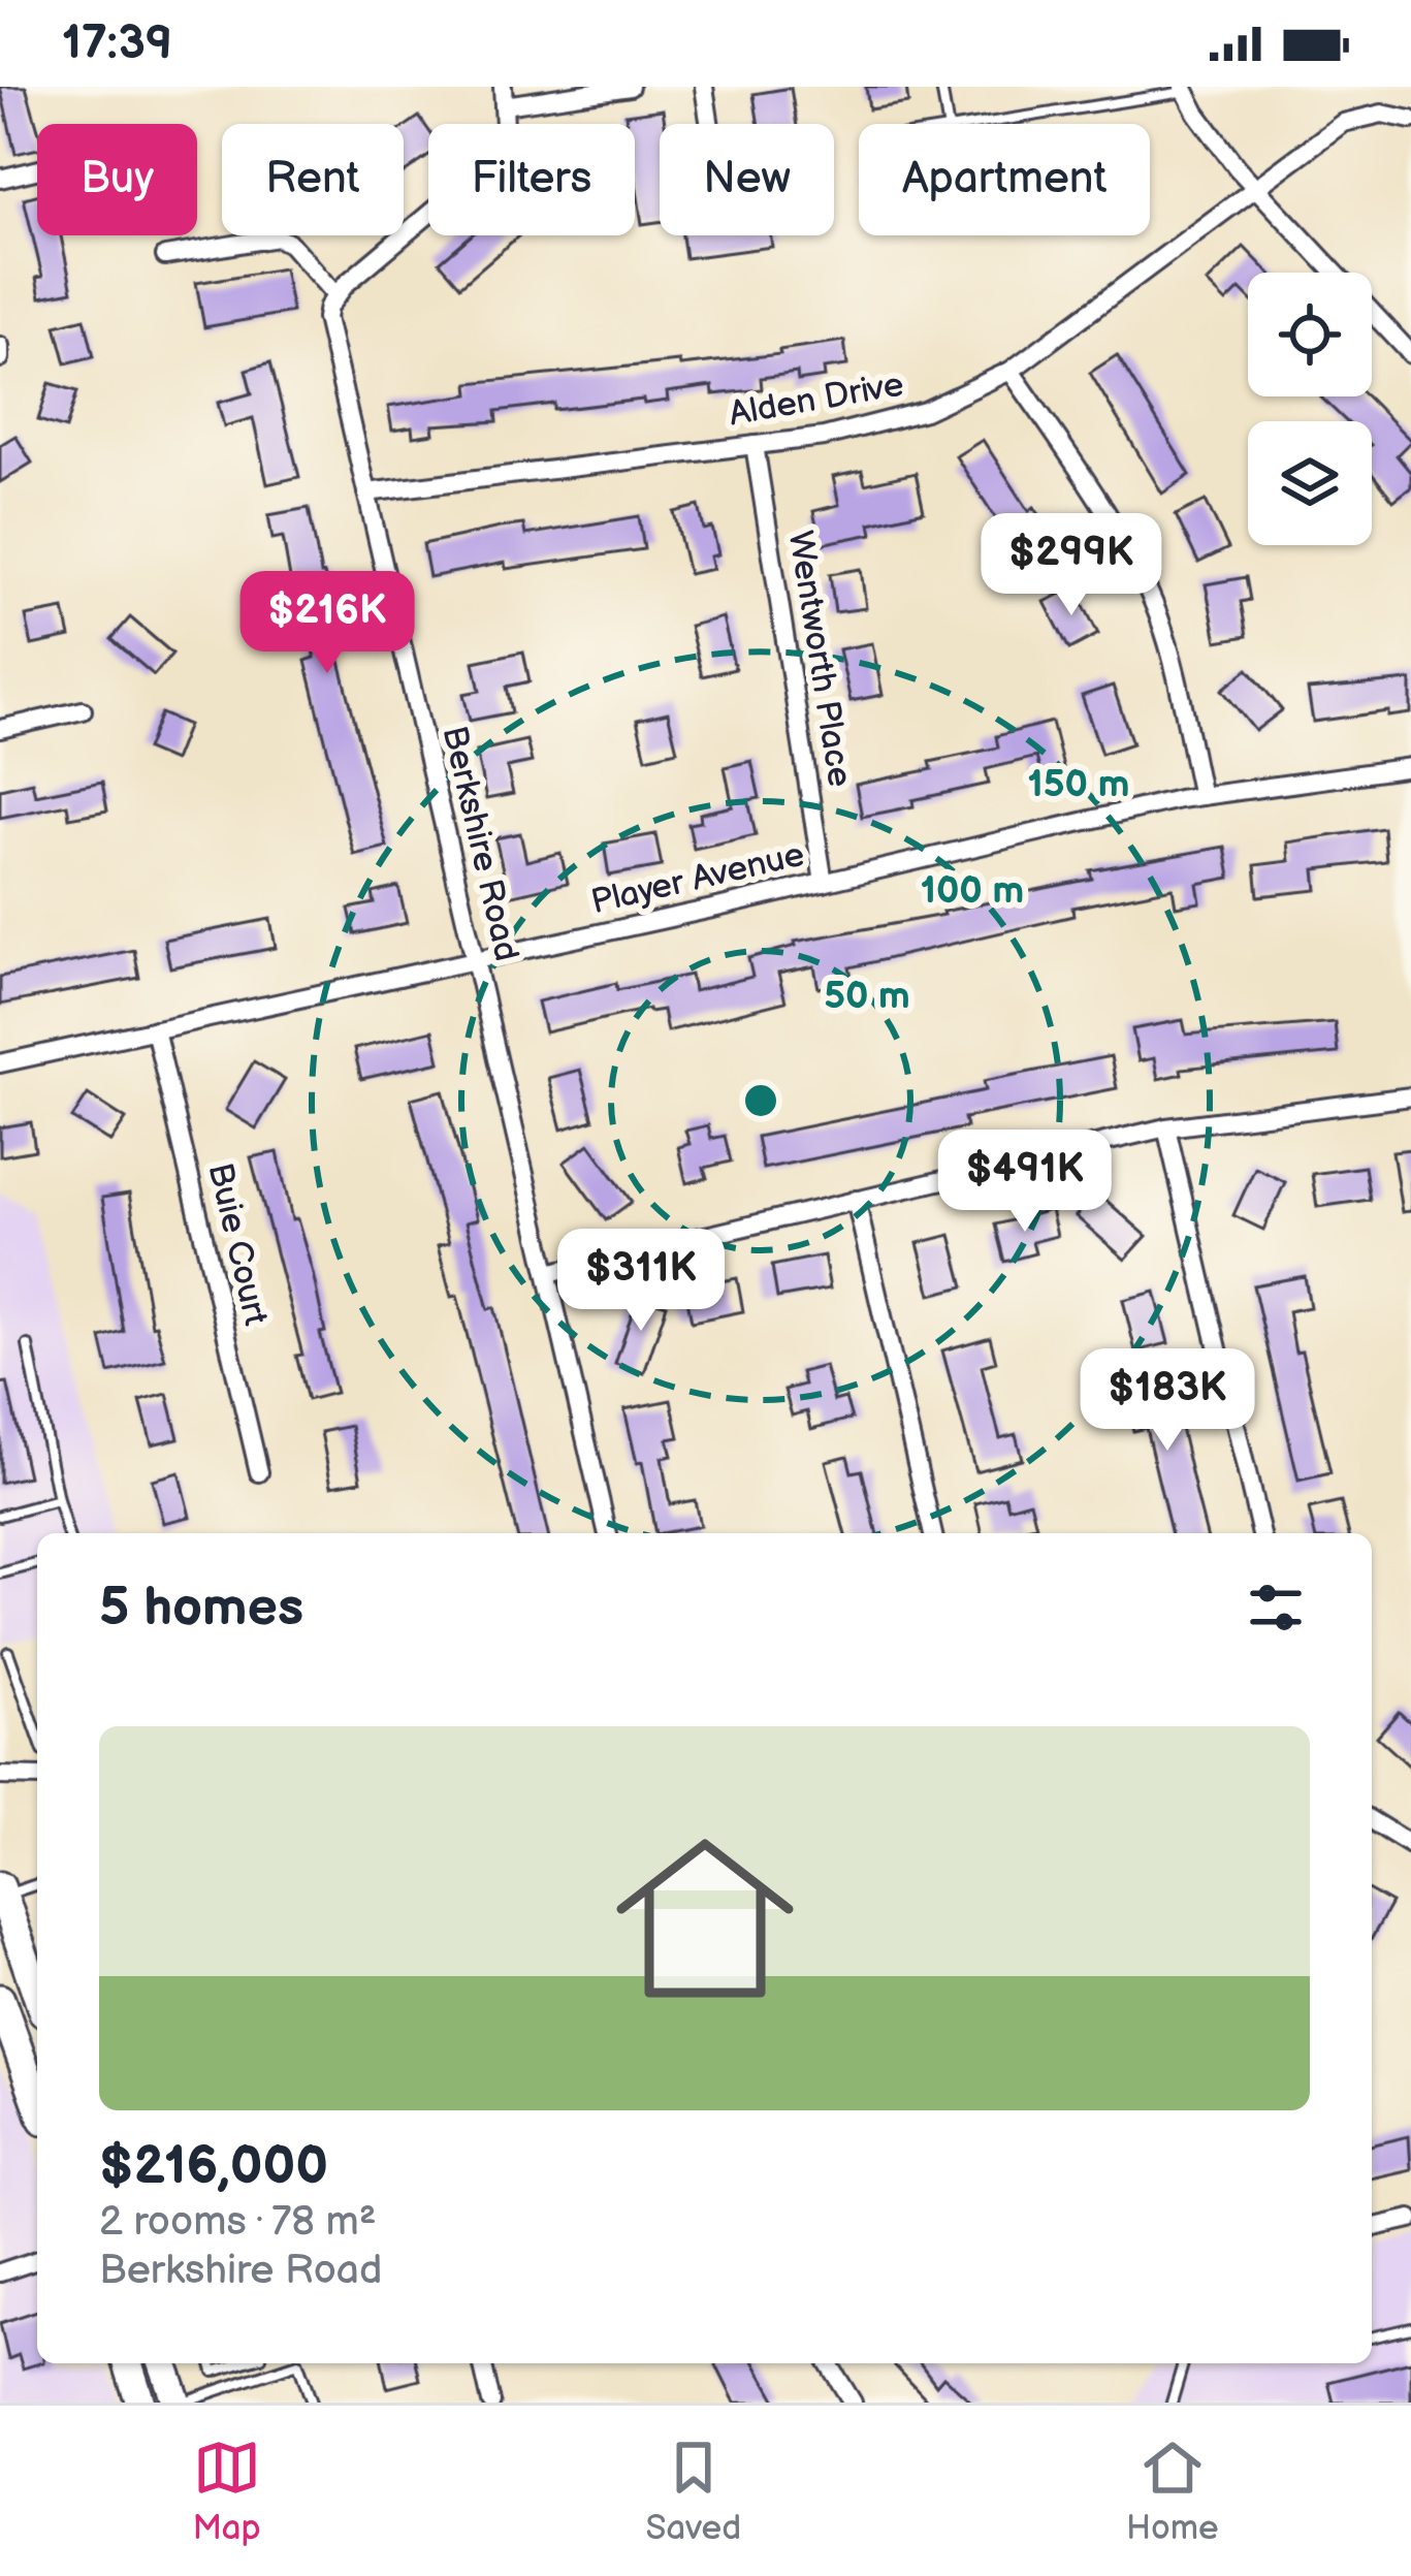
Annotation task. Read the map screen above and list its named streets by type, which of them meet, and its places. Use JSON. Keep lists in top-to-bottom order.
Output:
{
  "streets": {
    "street": [
      "Alden Drive",
      "Wentworth Place",
      "Berkshire Road",
      "Player Avenue",
      "Buie Court"
    ]
  },
  "crossings": [
    ["Alden Drive", "Wentworth Place"],
    ["Alden Drive", "Berkshire Road"],
    ["Wentworth Place", "Player Avenue"],
    ["Berkshire Road", "Player Avenue"],
    ["Player Avenue", "Buie Court"]
  ],
  "page": {
    "status": "17:39",
    "chip": [
      "Buy",
      "Rent",
      "Filters",
      "New",
      "Apartment"
    ],
    "price": [
      "$299K",
      "$216K",
      "$491K",
      "$311K",
      "$183K"
    ],
    "heading": "5 homes",
    "list": [
      {
        "name": "$216,000",
        "note": "2 rooms · 78 m² · Berkshire Road"
      }
    ],
    "tabs": ["Map", "Saved", "Home"]
  },
  "rings": ["150 m", "100 m", "50 m"]
}
